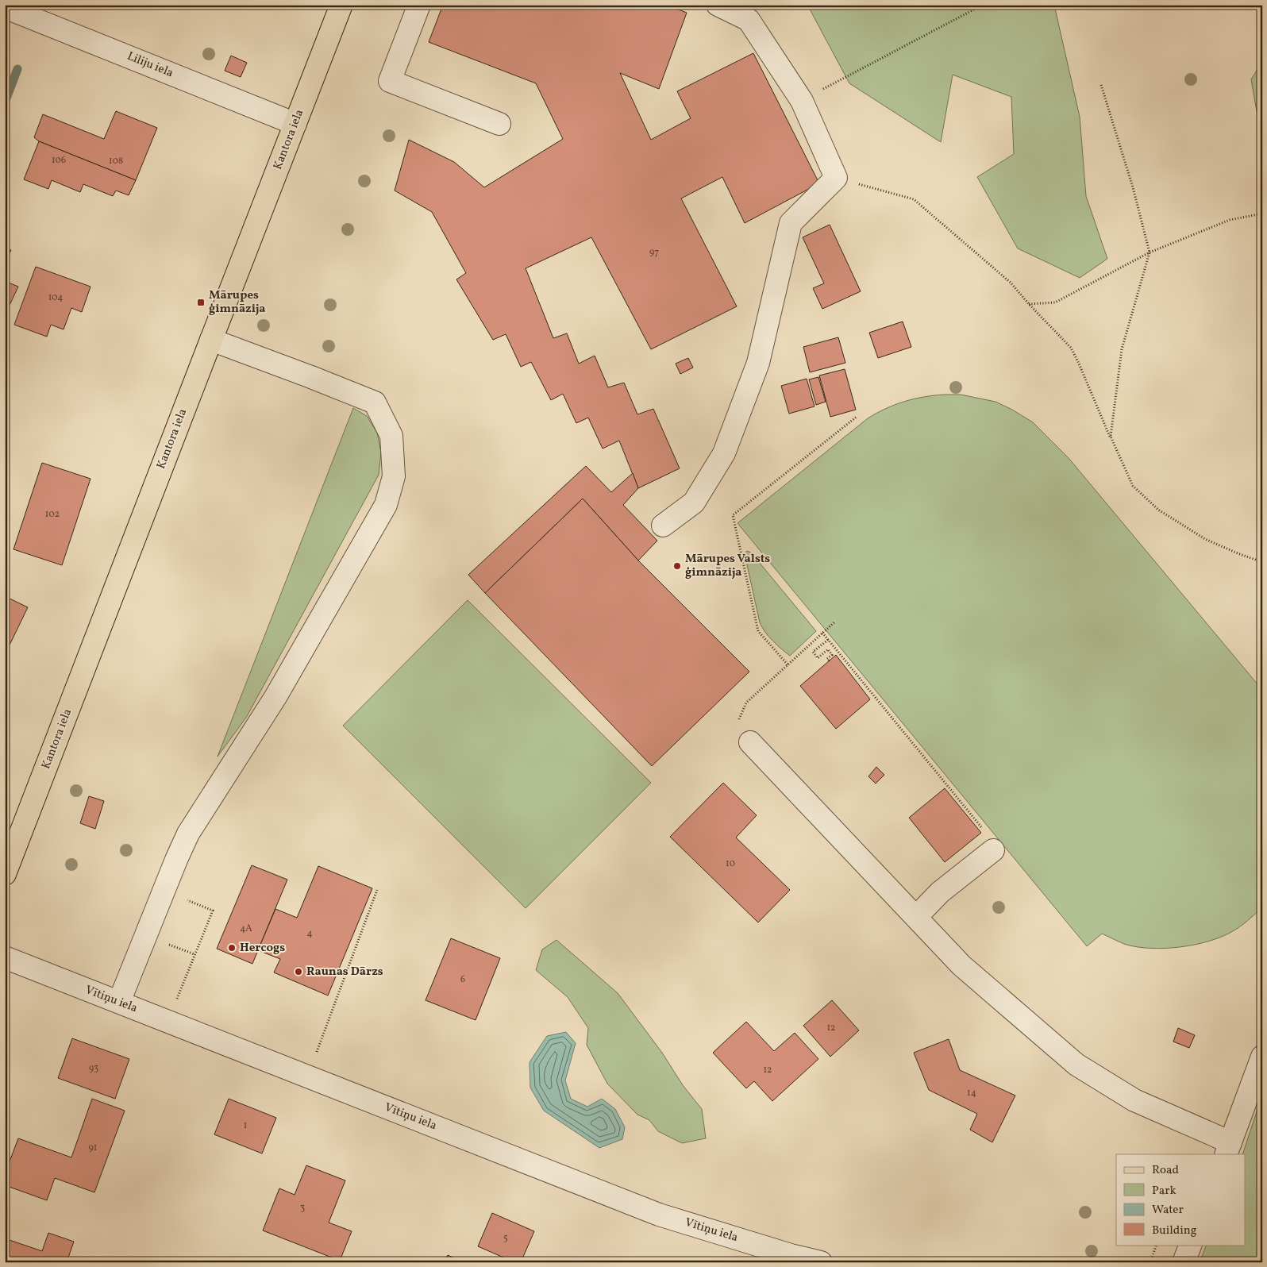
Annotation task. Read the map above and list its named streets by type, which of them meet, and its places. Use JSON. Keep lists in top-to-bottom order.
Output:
{
  "streets": {
    "main road": ["Kantora iela"],
    "street": ["Liliju iela", "Vītiņu iela"]
  },
  "crossings": [
    ["Liliju iela", "Kantora iela"]
  ],
  "places": {
    "transit": ["Mārupes ģimnāzija"],
    "other": ["Mārupes Valsts ģimnāzija", "Hercogs", "Raunas Dārzs"]
  },
  "house_numbers": [
    "106",
    "108",
    "97",
    "104",
    "102",
    "10",
    "4A",
    "4",
    "6",
    "12",
    "93",
    "12",
    "14",
    "1",
    "91",
    "3",
    "5"
  ],
  "legend": [
    "Road",
    "Park",
    "Water",
    "Building"
  ]
}
